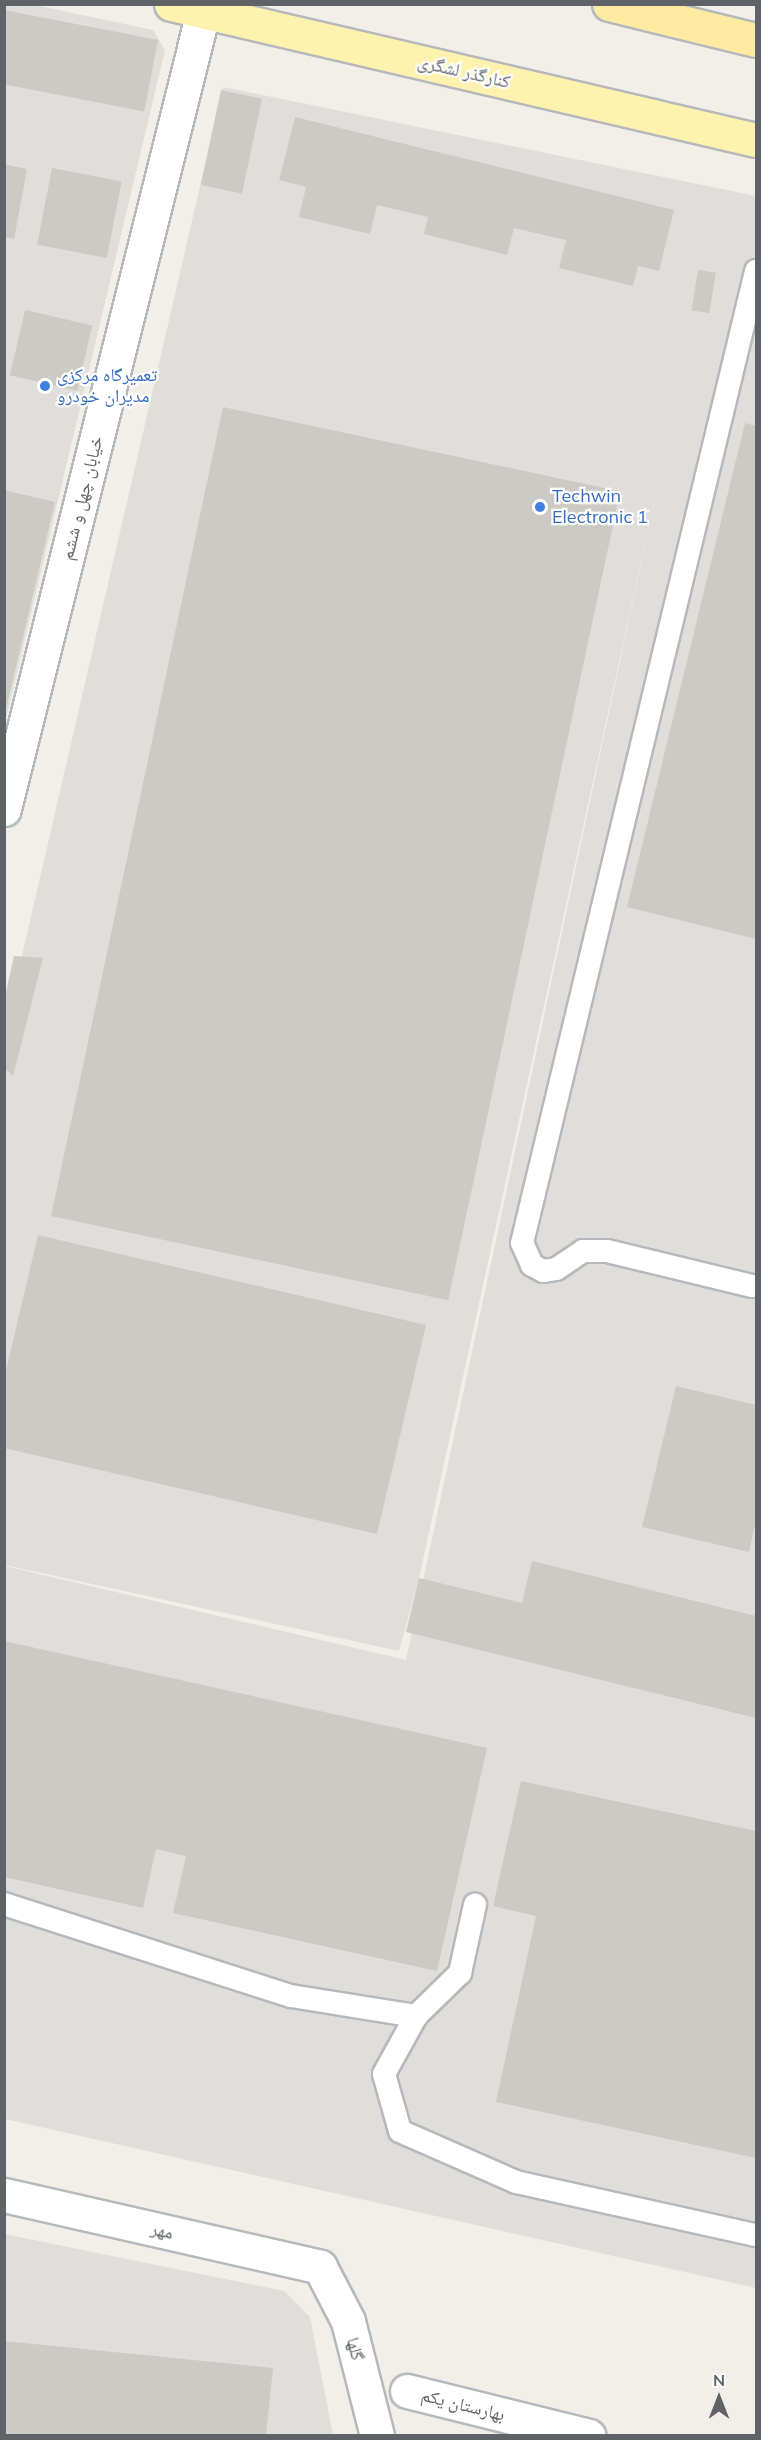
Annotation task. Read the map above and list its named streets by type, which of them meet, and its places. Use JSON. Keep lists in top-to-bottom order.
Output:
{
  "streets": {
    "main road": ["کنارگذر لشگری"],
    "street": [
      "خیابان چهل و ششم",
      "مهر",
      "گلها",
      "بهارستان یکم"
    ]
  },
  "crossings": [
    ["کنارگذر لشگری", "خیابان چهل و ششم"],
    ["مهر", "گلها"]
  ],
  "places": ["تعمیرگاه مرکزی مدیران خودرو", "Techwin Electronic 1"],
  "north": "top"
}
